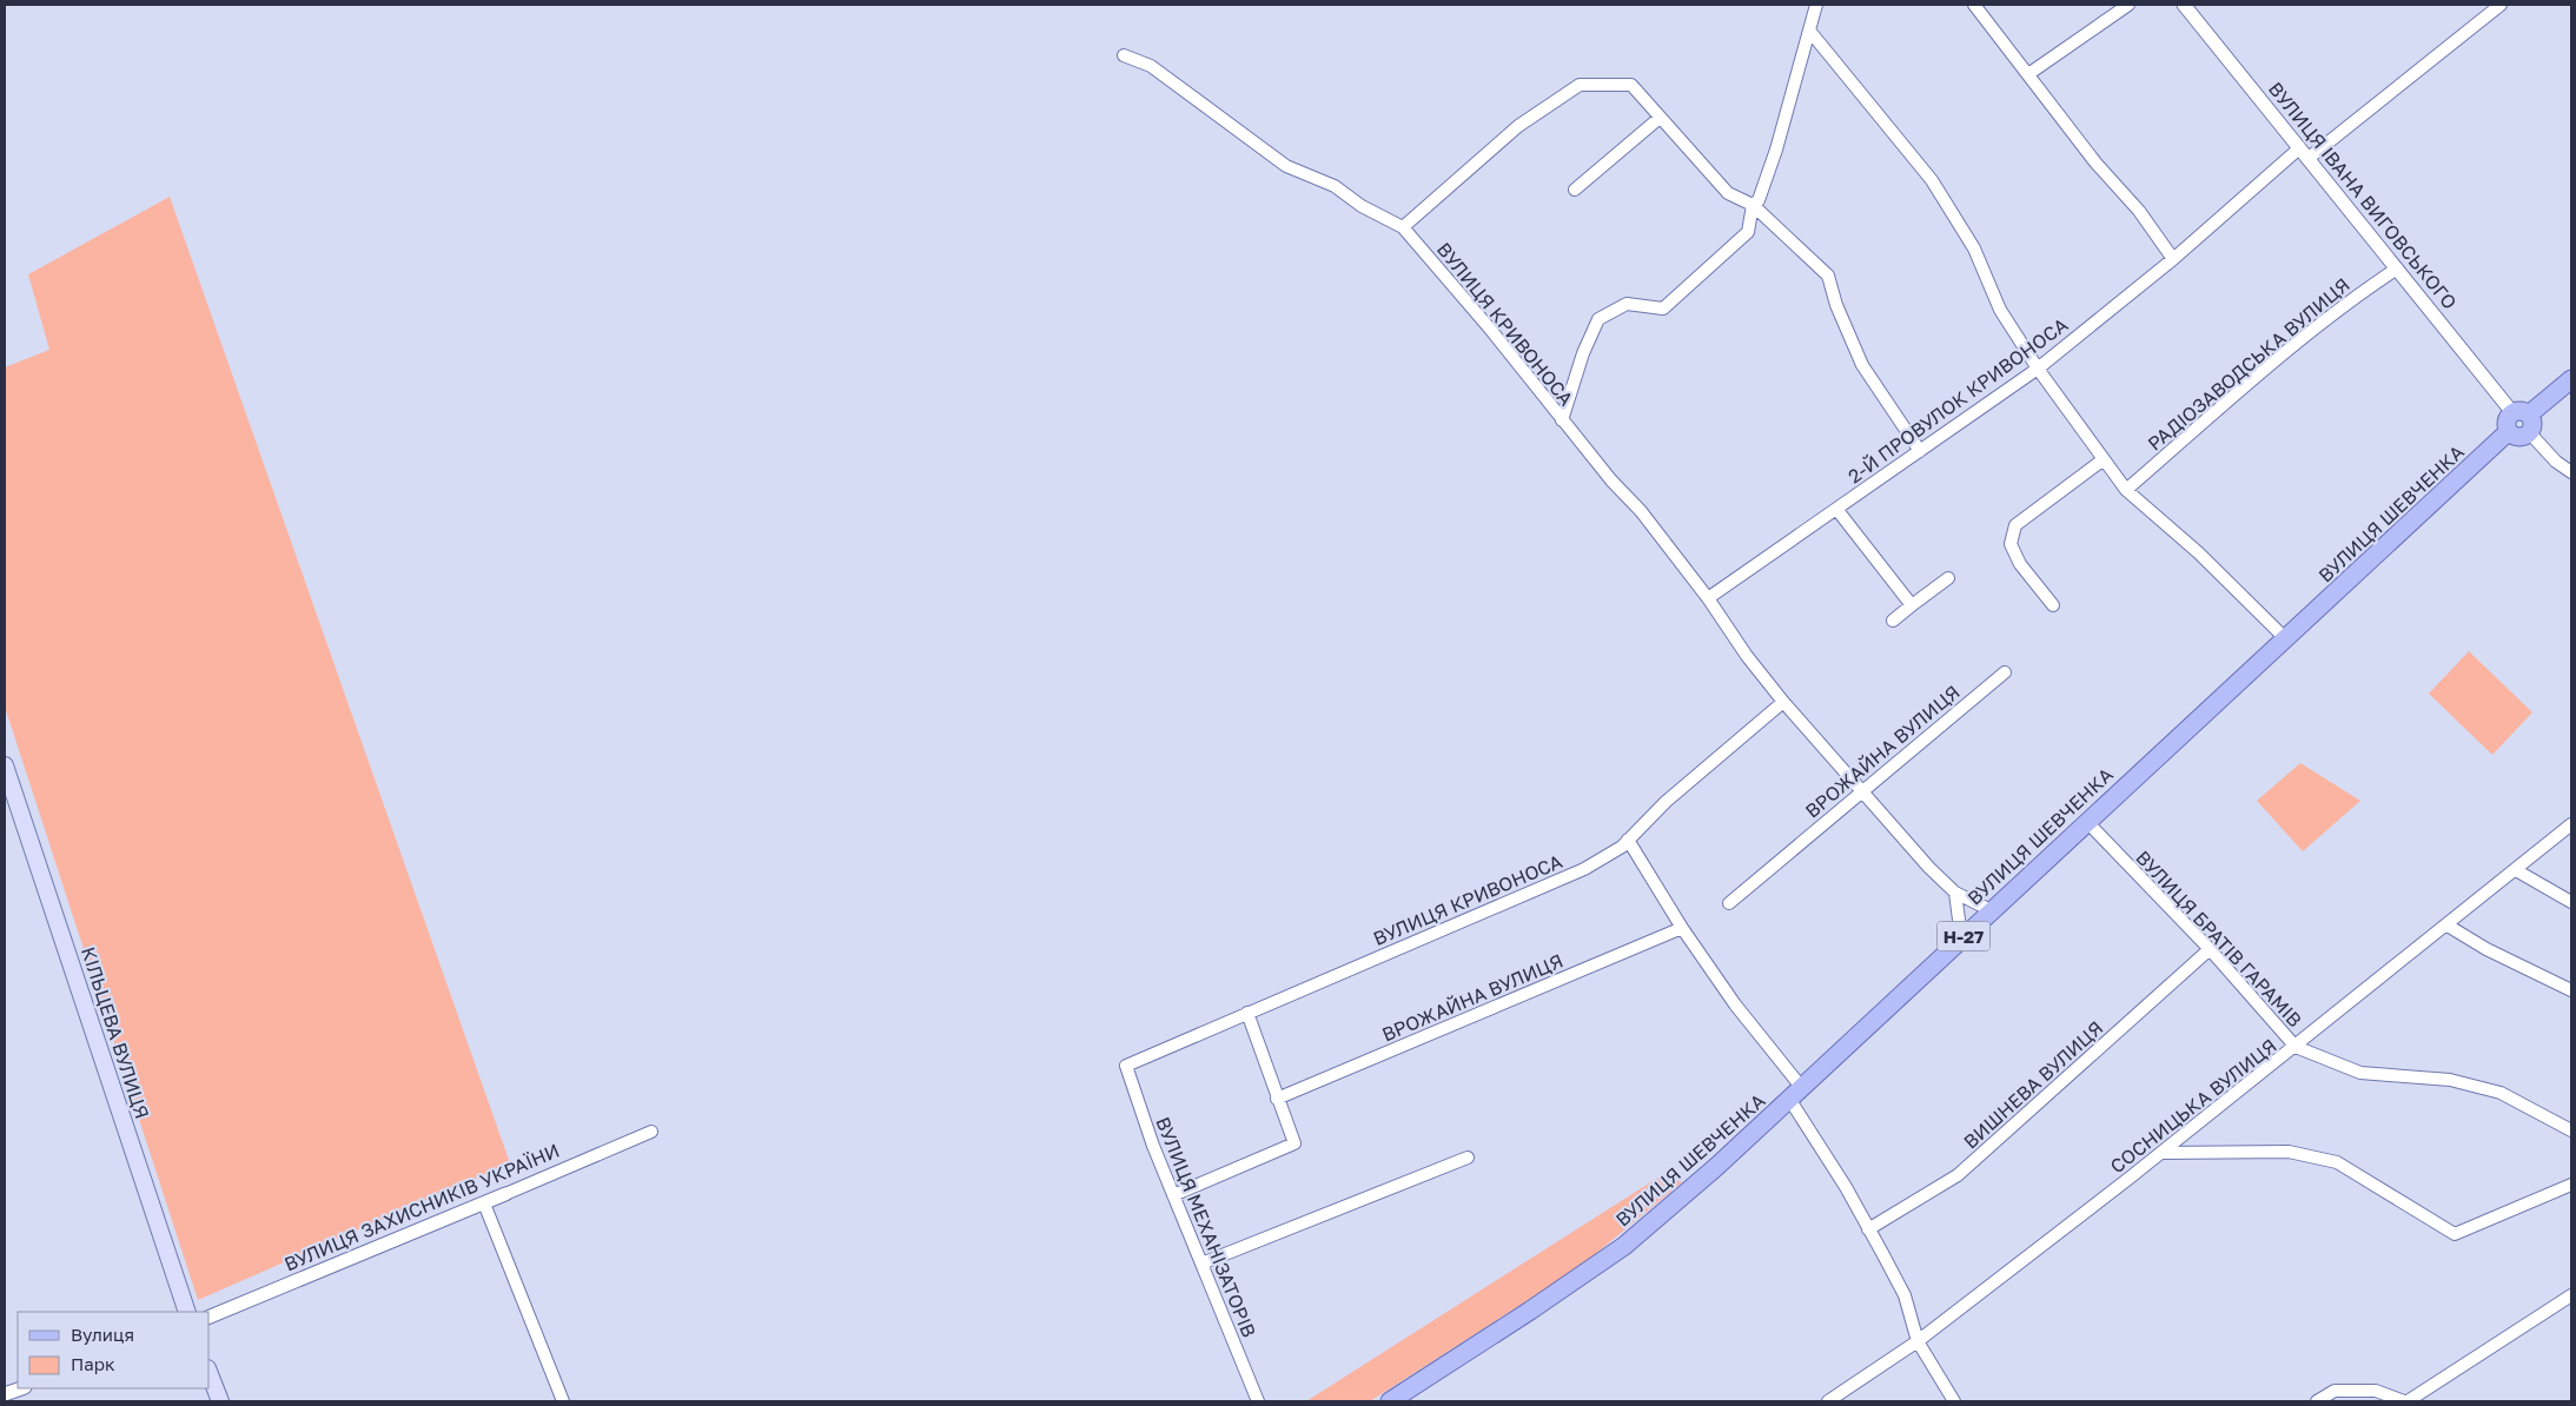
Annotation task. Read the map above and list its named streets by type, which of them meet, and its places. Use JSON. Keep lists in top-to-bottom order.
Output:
{
  "streets": {
    "main road": ["ВУЛИЦЯ ШЕВЧЕНКА", "Н-27", "КІЛЬЦЕВА ВУЛИЦЯ"],
    "street": [
      "ВУЛИЦЯ ІВАНА ВИГОВСЬКОГО",
      "ВУЛИЦЯ КРИВОНОСА",
      "РАДІОЗАВОДСЬКА ВУЛИЦЯ",
      "2-Й ПРОВУЛОК КРИВОНОСА",
      "ВРОЖАЙНА ВУЛИЦЯ",
      "ВУЛИЦЯ БРАТІВ ГАРАМІВ",
      "ВИШНЕВА ВУЛИЦЯ",
      "СОСНИЦЬКА ВУЛИЦЯ",
      "ВУЛИЦЯ ЗАХИСНИКІВ УКРАЇНИ",
      "ВУЛИЦЯ МЕХАНІЗАТОРІВ"
    ]
  },
  "crossings": [
    ["ВУЛИЦЯ ІВАНА ВИГОВСЬКОГО", "РАДІОЗАВОДСЬКА ВУЛИЦЯ"],
    ["ВУЛИЦЯ ІВАНА ВИГОВСЬКОГО", "2-Й ПРОВУЛОК КРИВОНОСА"],
    ["ВУЛИЦЯ ІВАНА ВИГОВСЬКОГО", "ВУЛИЦЯ ШЕВЧЕНКА"],
    ["ВУЛИЦЯ КРИВОНОСА", "2-Й ПРОВУЛОК КРИВОНОСА"],
    ["ВУЛИЦЯ КРИВОНОСА", "ВУЛИЦЯ ШЕВЧЕНКА"],
    ["ВУЛИЦЯ КРИВОНОСА", "ВРОЖАЙНА ВУЛИЦЯ"],
    ["ВУЛИЦЯ КРИВОНОСА", "ВУЛИЦЯ МЕХАНІЗАТОРІВ"],
    ["ВУЛИЦЯ ШЕВЧЕНКА", "ВУЛИЦЯ БРАТІВ ГАРАМІВ"],
    ["ВУЛИЦЯ БРАТІВ ГАРАМІВ", "ВИШНЕВА ВУЛИЦЯ"],
    ["ВУЛИЦЯ БРАТІВ ГАРАМІВ", "СОСНИЦЬКА ВУЛИЦЯ"]
  ],
  "legend": ["Вулиця", "Парк"]
}
